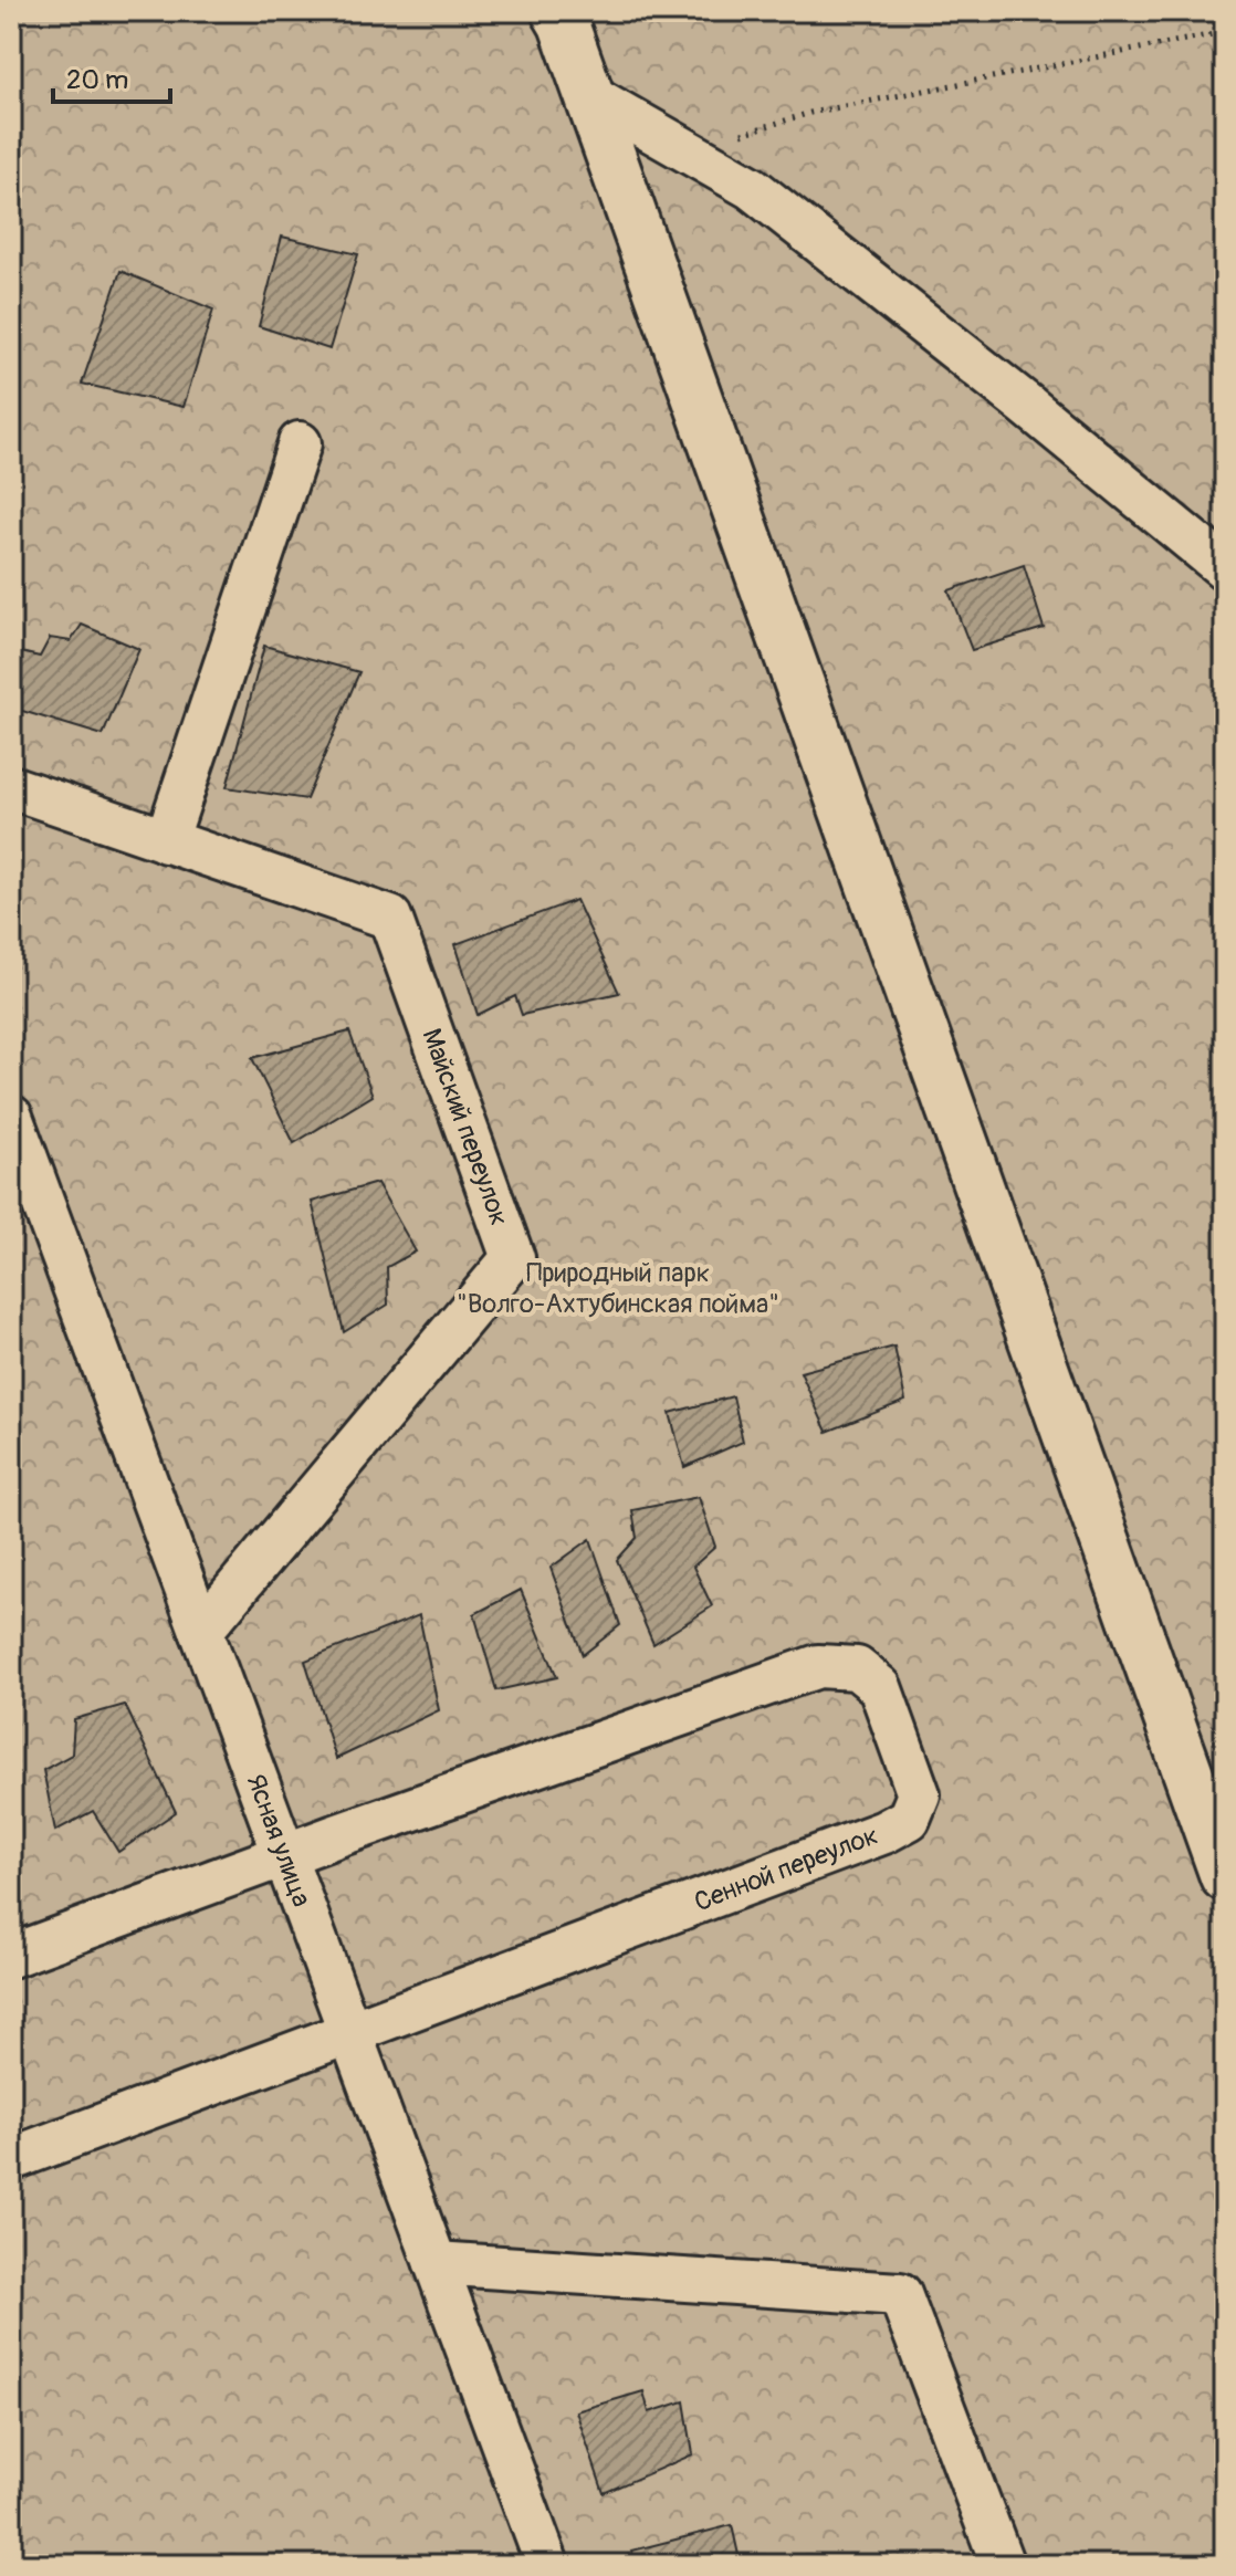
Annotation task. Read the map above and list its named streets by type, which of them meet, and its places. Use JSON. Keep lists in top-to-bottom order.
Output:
{
  "streets": {
    "street": ["Майский переулок", "Ясная улица", "Сенной переулок"]
  },
  "crossings": [
    ["Майский переулок", "Ясная улица"],
    ["Ясная улица", "Сенной переулок"]
  ],
  "parks": ["Природный парк \"Волго-Ахтубинская пойма\""],
  "scale_bar": "20 m"
}
